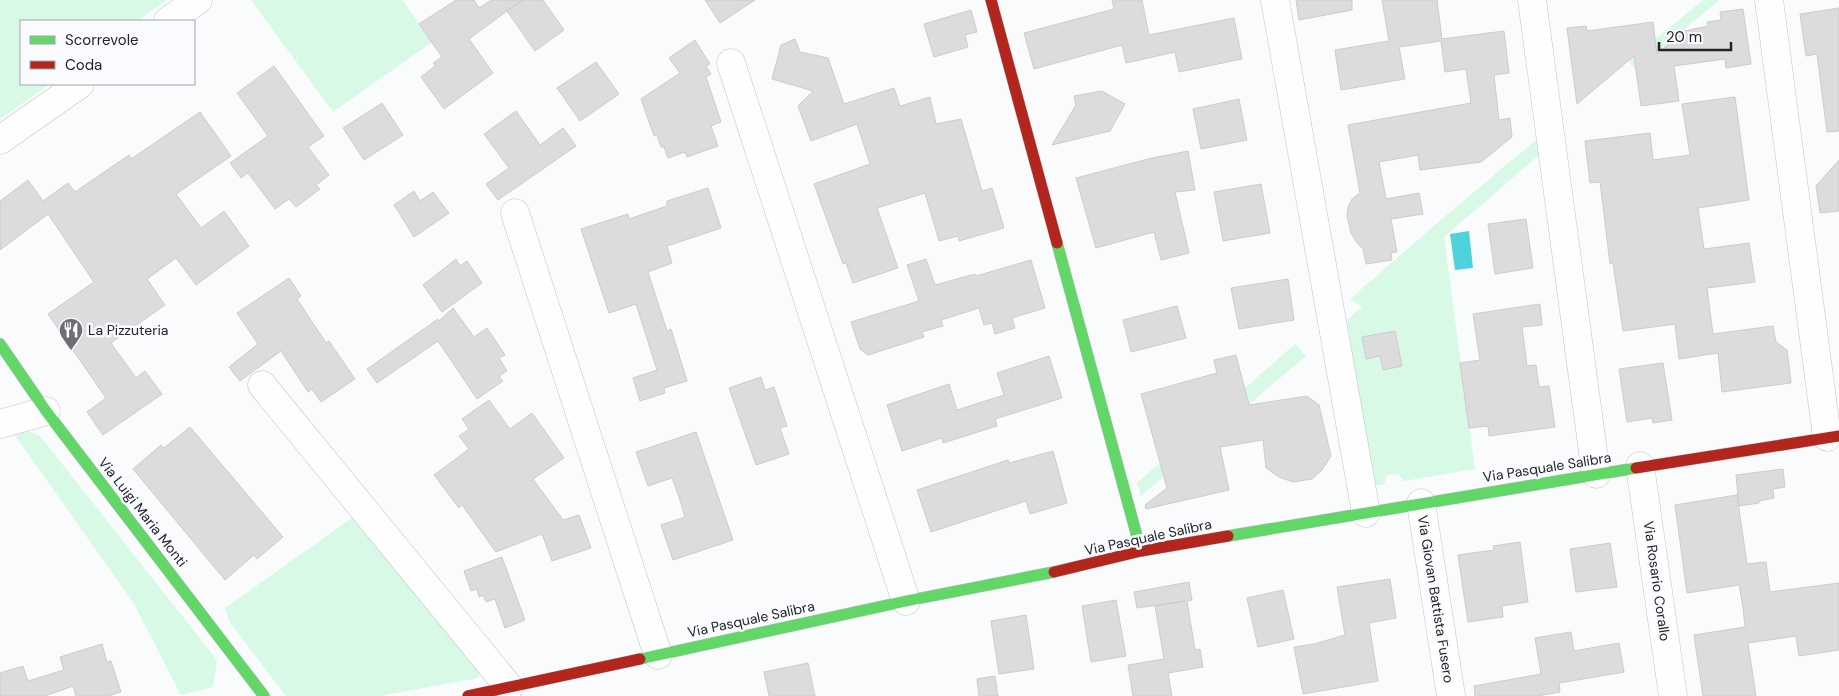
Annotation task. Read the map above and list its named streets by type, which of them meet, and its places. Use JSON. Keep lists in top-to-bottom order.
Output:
{
  "streets": {
    "street": [
      "Via Pasquale Salibra",
      "Via Luigi Maria Monti",
      "Via Rosario Corallo",
      "Via Giovan Battista Fusero"
    ]
  },
  "crossings": [
    ["Via Pasquale Salibra", "Via Rosario Corallo"],
    ["Via Pasquale Salibra", "Via Giovan Battista Fusero"]
  ],
  "places": {
    "restaurant": ["La Pizzuteria"]
  },
  "legend": ["Scorrevole", "Coda"],
  "scale_bar": "20 m"
}
